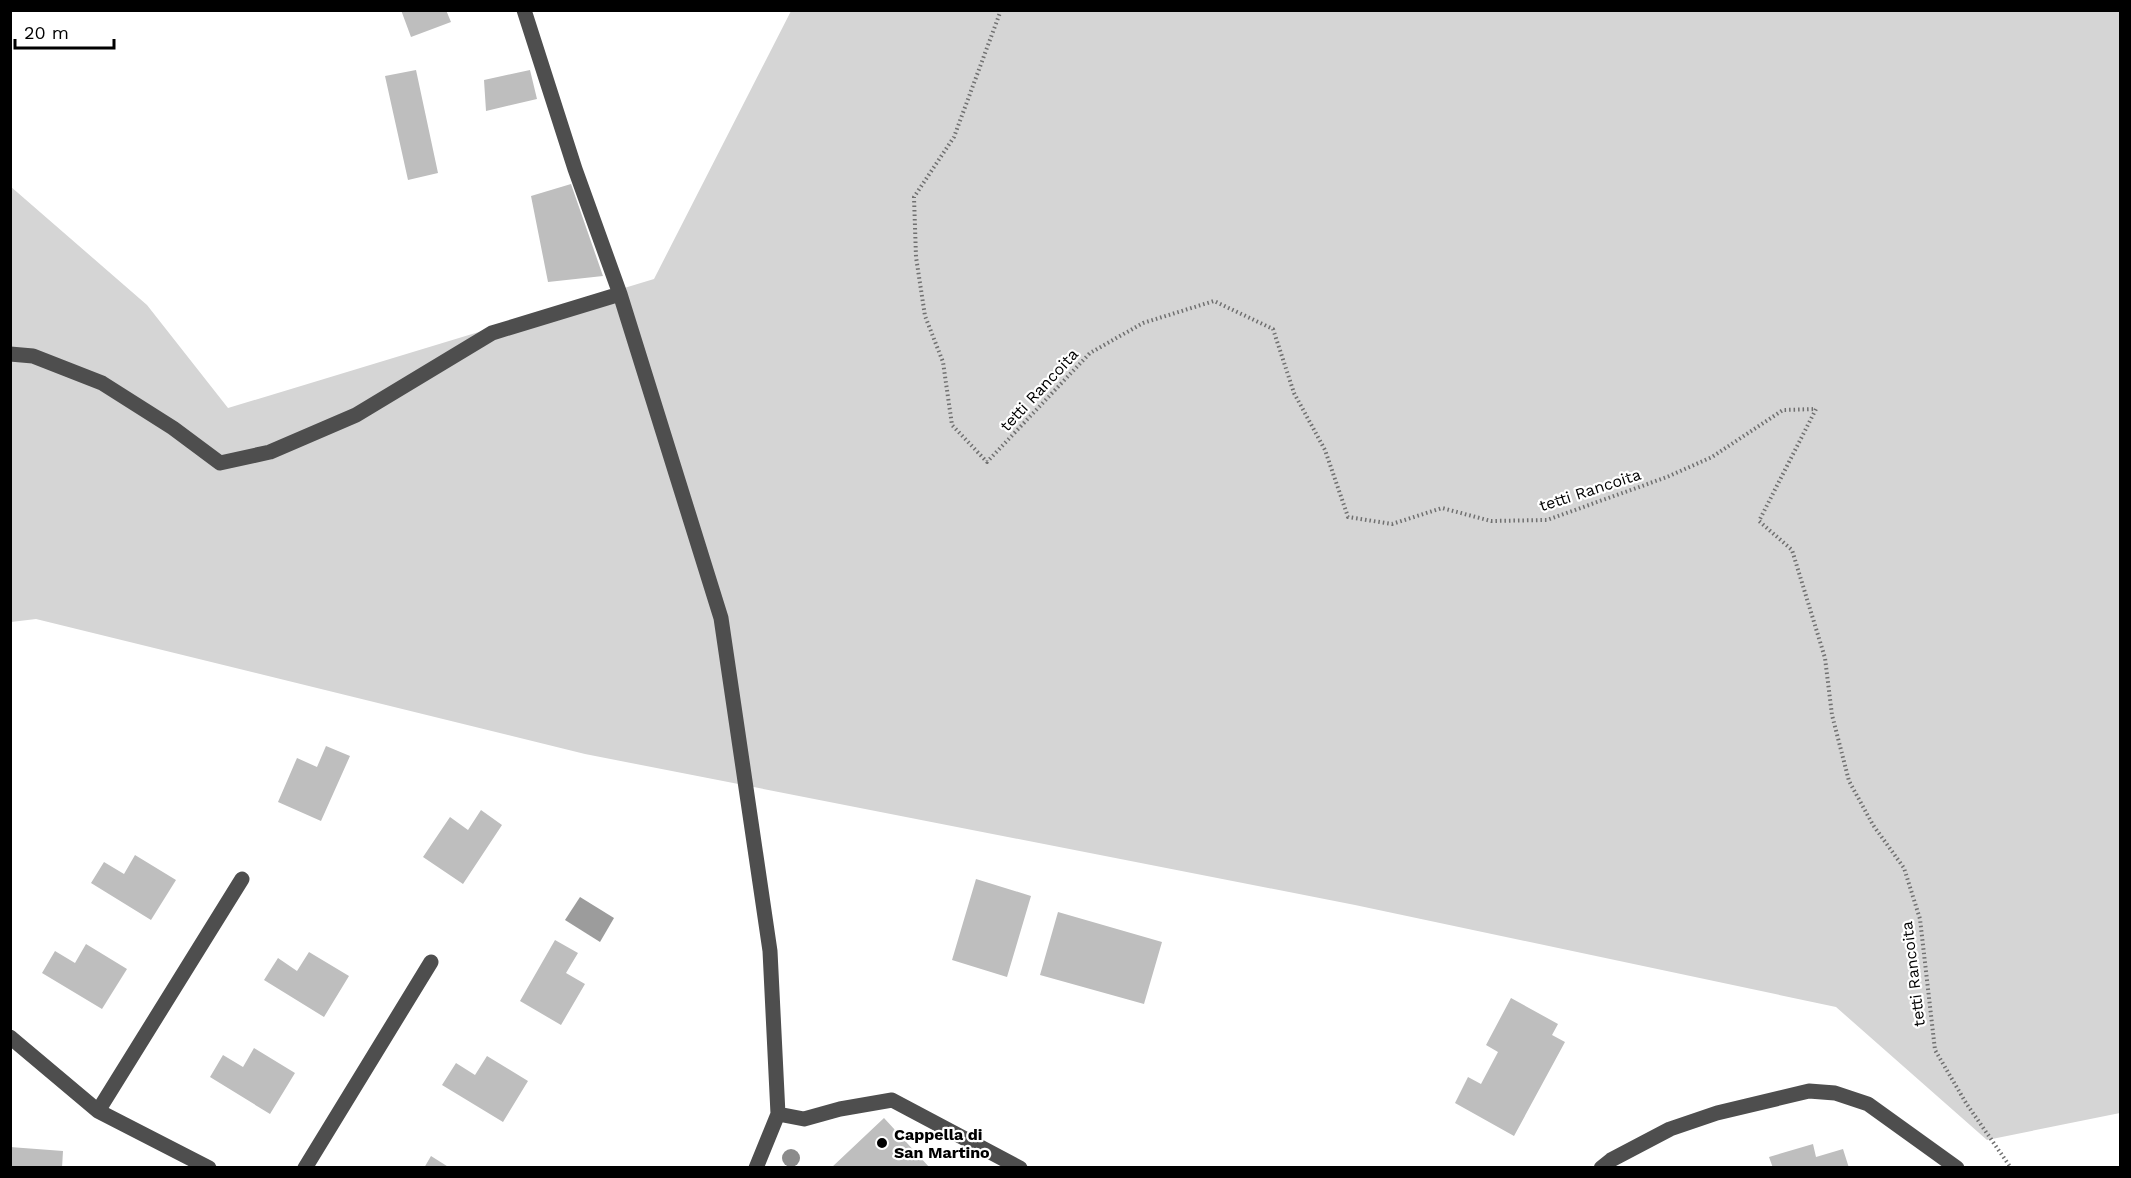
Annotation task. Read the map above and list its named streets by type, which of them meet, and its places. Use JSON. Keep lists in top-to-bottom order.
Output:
{
  "streets": {
    "path": ["tetti Rancoita"]
  },
  "places": ["Cappella di San Martino"],
  "scale_bar": "20 m"
}
